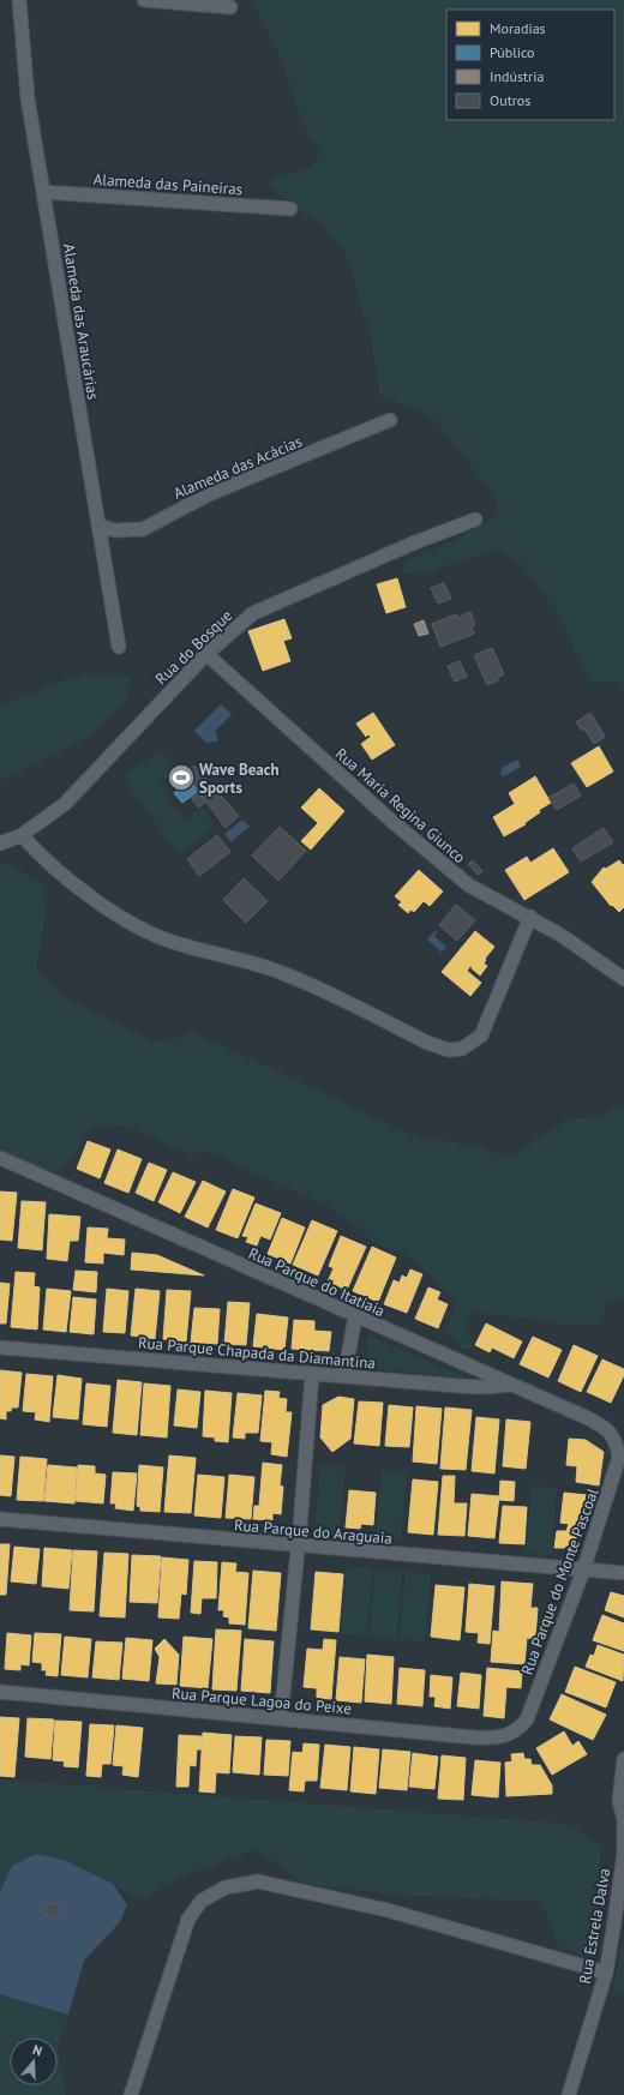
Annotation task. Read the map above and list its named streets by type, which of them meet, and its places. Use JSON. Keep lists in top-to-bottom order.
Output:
{
  "streets": {
    "street": [
      "Alameda das Paineiras",
      "Alameda das Araucárias",
      "Alameda das Acácias",
      "Rua do Bosque",
      "Rua Maria Regina Giunco",
      "Rua Parque do Itatiaia",
      "Rua Parque Chapada da Diamantina",
      "Rua Parque do Araguaia",
      "Rua Parque do Monte Pascoal",
      "Rua Parque Lagoa do Peixe",
      "Rua Estrela Dalva"
    ]
  },
  "crossings": [
    ["Alameda das Paineiras", "Alameda das Araucárias"],
    ["Alameda das Araucárias", "Alameda das Acácias"],
    ["Rua do Bosque", "Rua Maria Regina Giunco"],
    ["Rua Parque do Itatiaia", "Rua Parque Chapada da Diamantina"],
    ["Rua Parque do Itatiaia", "Rua Parque do Monte Pascoal"],
    ["Rua Parque do Araguaia", "Rua Parque do Monte Pascoal"],
    ["Rua Parque do Monte Pascoal", "Rua Parque Lagoa do Peixe"]
  ],
  "places": {
    "sports": ["Wave Beach Sports"]
  },
  "legend": [
    "Moradias",
    "Público",
    "Indústria",
    "Outros"
  ],
  "north": "top"
}
